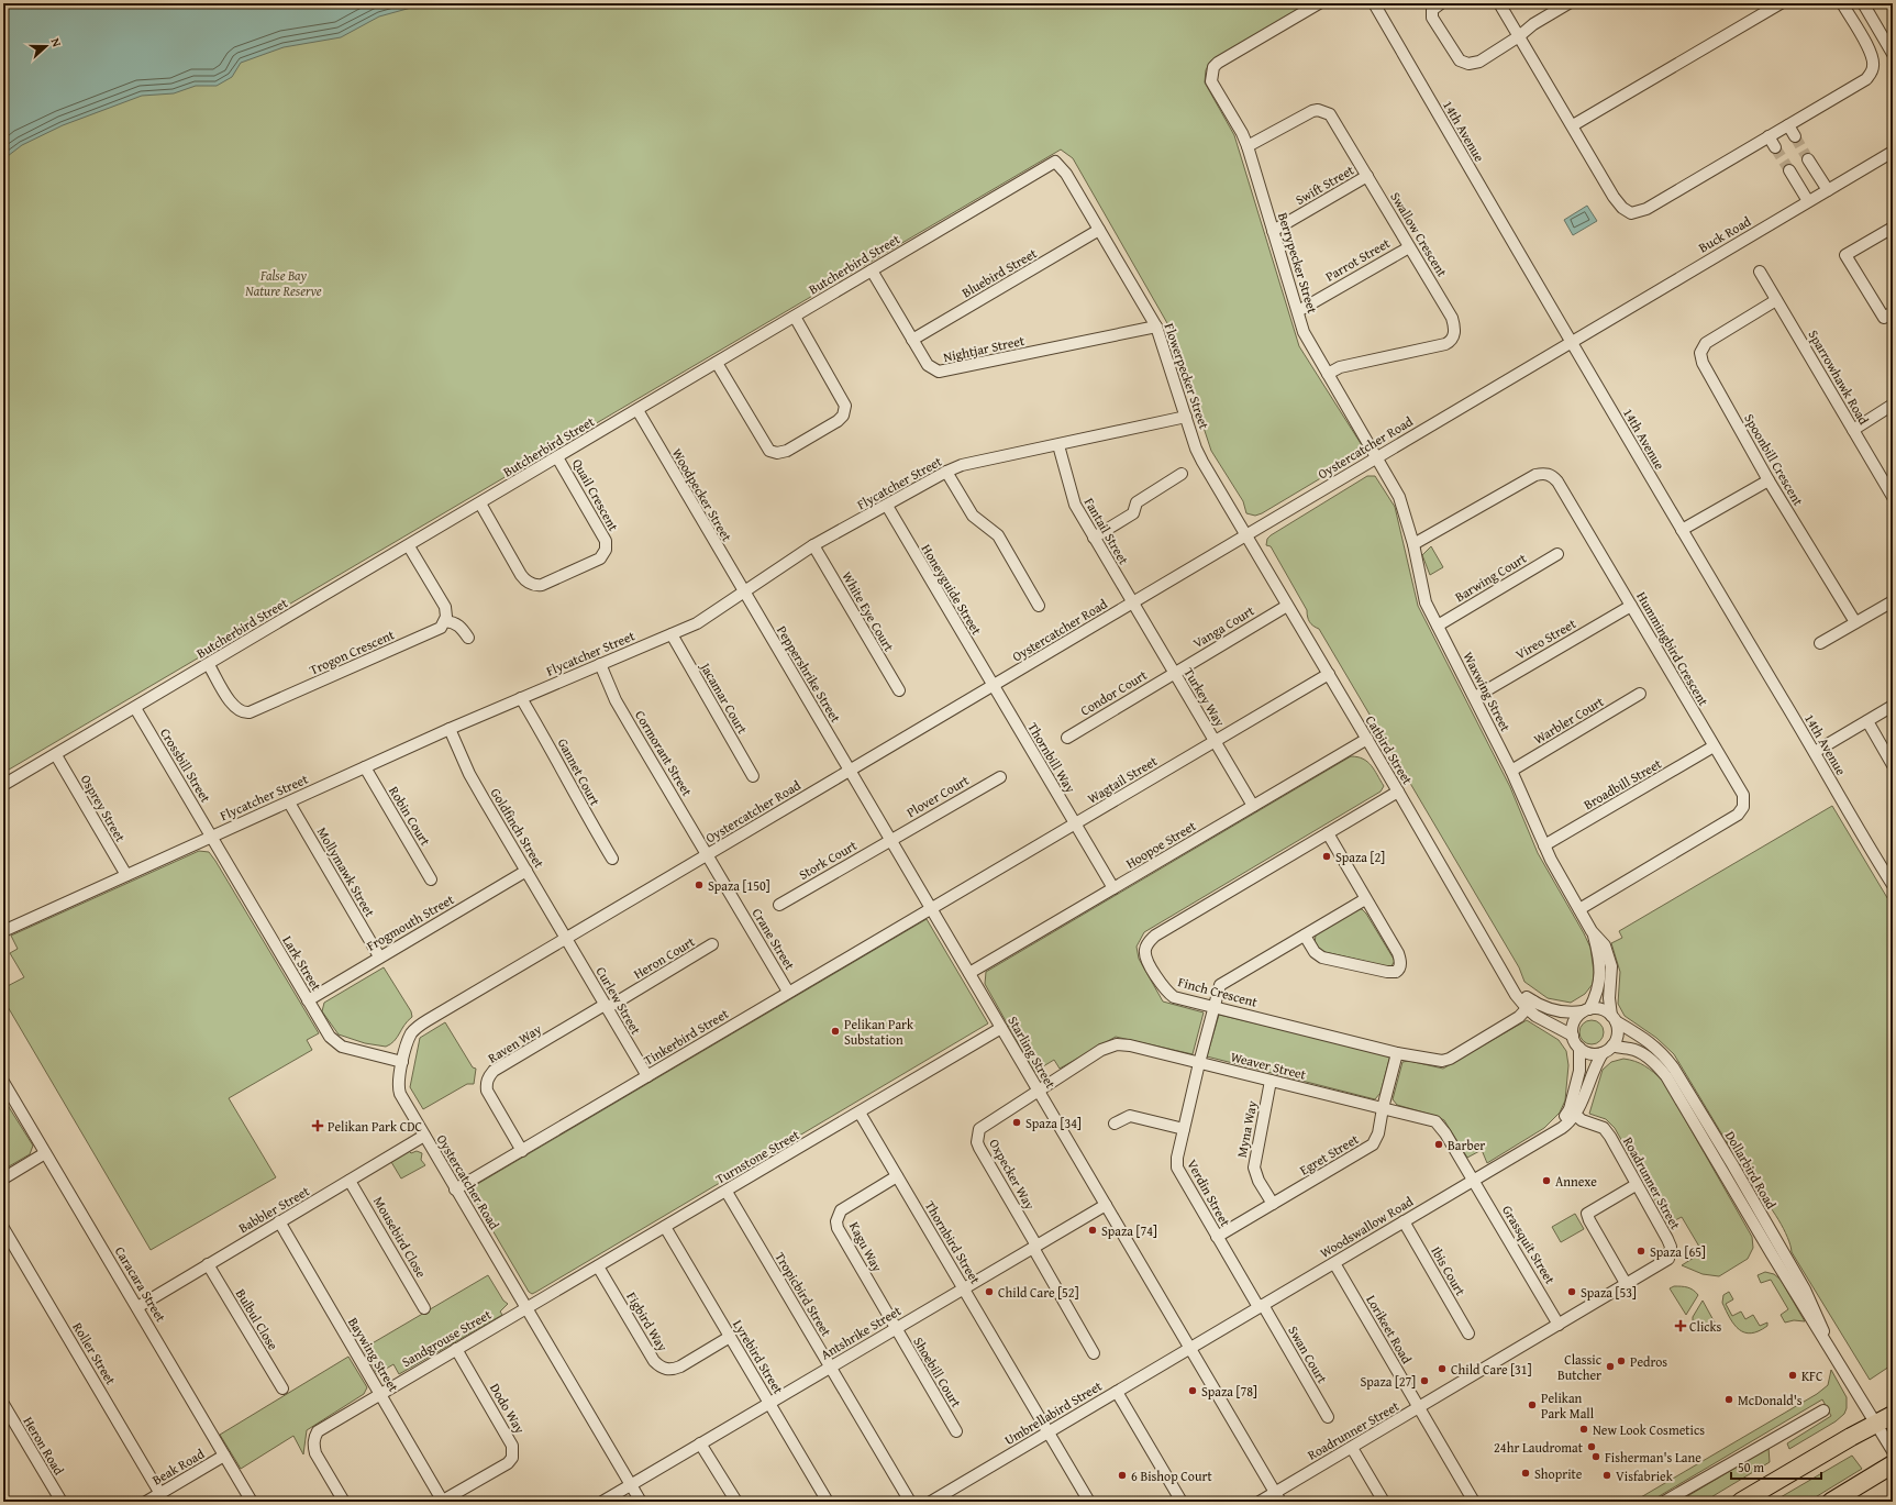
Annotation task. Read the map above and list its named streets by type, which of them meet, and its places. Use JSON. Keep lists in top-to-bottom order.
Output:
{
  "streets": {
    "street": [
      "14th Avenue",
      "Swift Street",
      "Swallow Crescent",
      "Buck Road",
      "Parrot Street",
      "Berrypecker Street",
      "Butcherbird Street",
      "Bluebird Street",
      "Nightjar Street",
      "Flowerpecker Street",
      "Sparrowhawk Road",
      "Oystercatcher Road",
      "Spoonbill Crescent",
      "Flycatcher Street",
      "Quail Crescent",
      "Woodpecker Street",
      "Fantail Street",
      "Barwing Court",
      "Honeyguide Street",
      "White Eye Court",
      "Vanga Court",
      "Vireo Street",
      "Hummingbird Crescent",
      "Trogon Crescent",
      "Peppershrike Street",
      "Waxwing Street",
      "Condor Court",
      "Turkey Way",
      "Jacamar Court",
      "Warbler Court",
      "Catbird Street",
      "Cormorant Street",
      "Thornbill Way",
      "Crossbill Street",
      "Gannet Court",
      "Wagtail Street",
      "Broadbill Street",
      "Plover Court",
      "Osprey Street",
      "Robin Court",
      "Goldfinch Street",
      "Hoopoe Street",
      "Stork Court",
      "Mollymawk Street",
      "Frogmouth Street",
      "Crane Street",
      "Heron Court",
      "Lark Street",
      "Finch Crescent",
      "Curlew Street",
      "Tinkerbird Street",
      "Raven Way",
      "Starling Street",
      "Weaver Street",
      "Myna Way",
      "Egret Street",
      "Turnstone Street",
      "Dollarbird Road",
      "Oxpecker Way",
      "Roadrunner Street",
      "Verdin Street",
      "Babbler Street",
      "Woodswallow Road",
      "Mousebird Close",
      "Thornbird Street",
      "Grassquit Street",
      "Kagu Way",
      "Ibis Court",
      "Caracara Street",
      "Tropicbird Street",
      "Bulbul Close",
      "Figbird Way",
      "Lorikeet Road",
      "Antshrike Street",
      "Sandgrouse Street",
      "Roller Street",
      "Baywing Street",
      "Swan Court",
      "Lyrebird Street",
      "Shoebill Court",
      "Dodo Way",
      "Umbrellabird Street",
      "Heron Road",
      "Beak Road"
    ]
  },
  "crossings": [
    ["14th Avenue", "Buck Road"],
    ["14th Avenue", "Oystercatcher Road"],
    ["Swift Street", "Swallow Crescent"],
    ["Swift Street", "Berrypecker Street"],
    ["Swallow Crescent", "Parrot Street"],
    ["Swallow Crescent", "Berrypecker Street"],
    ["Buck Road", "Oystercatcher Road"],
    ["Parrot Street", "Berrypecker Street"],
    ["Berrypecker Street", "Oystercatcher Road"],
    ["Berrypecker Street", "Waxwing Street"],
    ["Butcherbird Street", "Nightjar Street"],
    ["Butcherbird Street", "Flowerpecker Street"],
    ["Butcherbird Street", "Quail Crescent"],
    ["Butcherbird Street", "Woodpecker Street"],
    ["Butcherbird Street", "Trogon Crescent"],
    ["Butcherbird Street", "Crossbill Street"],
    ["Butcherbird Street", "Osprey Street"],
    ["Bluebird Street", "Nightjar Street"],
    ["Bluebird Street", "Flowerpecker Street"],
    ["Nightjar Street", "Flowerpecker Street"],
    ["Flowerpecker Street", "Oystercatcher Road"],
    ["Flowerpecker Street", "Flycatcher Street"],
    ["Flowerpecker Street", "Catbird Street"],
    ["Sparrowhawk Road", "Spoonbill Crescent"],
    ["Oystercatcher Road", "Fantail Street"],
    ["Oystercatcher Road", "Honeyguide Street"],
    ["Oystercatcher Road", "Peppershrike Street"],
    ["Oystercatcher Road", "Waxwing Street"],
    ["Oystercatcher Road", "Turkey Way"],
    ["Oystercatcher Road", "Catbird Street"],
    ["Oystercatcher Road", "Cormorant Street"],
    ["Oystercatcher Road", "Thornbill Way"],
    ["Oystercatcher Road", "Goldfinch Street"],
    ["Oystercatcher Road", "Crane Street"],
    ["Oystercatcher Road", "Lark Street"],
    ["Oystercatcher Road", "Curlew Street"],
    ["Oystercatcher Road", "Tinkerbird Street"],
    ["Oystercatcher Road", "Starling Street"],
    ["Oystercatcher Road", "Turnstone Street"],
    ["Oystercatcher Road", "Babbler Street"],
    ["Oystercatcher Road", "Antshrike Street"],
    ["Oystercatcher Road", "Sandgrouse Street"],
    ["Flycatcher Street", "Woodpecker Street"],
    ["Flycatcher Street", "Fantail Street"],
    ["Flycatcher Street", "Honeyguide Street"],
    ["Flycatcher Street", "White Eye Court"],
    ["Flycatcher Street", "Peppershrike Street"],
    ["Flycatcher Street", "Jacamar Court"],
    ["Flycatcher Street", "Cormorant Street"],
    ["Flycatcher Street", "Crossbill Street"],
    ["Flycatcher Street", "Gannet Court"],
    ["Flycatcher Street", "Osprey Street"],
    ["Flycatcher Street", "Robin Court"],
    ["Flycatcher Street", "Goldfinch Street"],
    ["Flycatcher Street", "Mollymawk Street"],
    ["Flycatcher Street", "Lark Street"],
    ["Woodpecker Street", "Peppershrike Street"],
    ["Fantail Street", "Turkey Way"],
    ["Barwing Court", "Waxwing Street"],
    ["Honeyguide Street", "Thornbill Way"],
    ["Vanga Court", "Condor Court"],
    ["Vanga Court", "Turkey Way"],
    ["Vanga Court", "Catbird Street"],
    ["Vireo Street", "Hummingbird Crescent"],
    ["Vireo Street", "Waxwing Street"],
    ["Hummingbird Crescent", "Waxwing Street"],
    ["Hummingbird Crescent", "Broadbill Street"],
    ["Peppershrike Street", "Starling Street"],
    ["Waxwing Street", "Warbler Court"],
    ["Waxwing Street", "Catbird Street"],
    ["Waxwing Street", "Broadbill Street"],
    ["Waxwing Street", "Dollarbird Road"],
    ["Waxwing Street", "Woodswallow Road"],
    ["Condor Court", "Turkey Way"],
    ["Turkey Way", "Wagtail Street"],
    ["Turkey Way", "Hoopoe Street"],
    ["Catbird Street", "Wagtail Street"],
    ["Catbird Street", "Hoopoe Street"],
    ["Catbird Street", "Finch Crescent"],
    ["Catbird Street", "Dollarbird Road"],
    ["Catbird Street", "Woodswallow Road"],
    ["Cormorant Street", "Crane Street"],
    ["Thornbill Way", "Wagtail Street"],
    ["Thornbill Way", "Hoopoe Street"],
    ["Crossbill Street", "Lark Street"],
    ["Wagtail Street", "Tinkerbird Street"],
    ["Wagtail Street", "Starling Street"],
    ["Plover Court", "Stork Court"],
    ["Plover Court", "Starling Street"],
    ["Goldfinch Street", "Frogmouth Street"],
    ["Goldfinch Street", "Curlew Street"],
    ["Hoopoe Street", "Starling Street"],
    ["Stork Court", "Starling Street"],
    ["Mollymawk Street", "Frogmouth Street"],
    ["Frogmouth Street", "Lark Street"],
    ["Crane Street", "Tinkerbird Street"],
    ["Heron Court", "Curlew Street"],
    ["Heron Court", "Raven Way"],
    ["Finch Crescent", "Egret Street"],
    ["Finch Crescent", "Verdin Street"],
    ["Curlew Street", "Tinkerbird Street"],
    ["Curlew Street", "Raven Way"],
    ["Tinkerbird Street", "Raven Way"],
    ["Tinkerbird Street", "Starling Street"],
    ["Starling Street", "Weaver Street"],
    ["Starling Street", "Turnstone Street"],
    ["Starling Street", "Oxpecker Way"],
    ["Starling Street", "Roadrunner Street"],
    ["Starling Street", "Woodswallow Road"],
    ["Starling Street", "Antshrike Street"],
    ["Starling Street", "Umbrellabird Street"],
    ["Weaver Street", "Myna Way"],
    ["Weaver Street", "Egret Street"],
    ["Weaver Street", "Oxpecker Way"],
    ["Weaver Street", "Verdin Street"],
    ["Weaver Street", "Woodswallow Road"],
    ["Weaver Street", "Grassquit Street"],
    ["Myna Way", "Egret Street"],
    ["Egret Street", "Verdin Street"],
    ["Turnstone Street", "Thornbird Street"],
    ["Turnstone Street", "Tropicbird Street"],
    ["Turnstone Street", "Figbird Way"],
    ["Turnstone Street", "Sandgrouse Street"],
    ["Turnstone Street", "Lyrebird Street"],
    ["Dollarbird Road", "Woodswallow Road"],
    ["Oxpecker Way", "Antshrike Street"],
    ["Roadrunner Street", "Woodswallow Road"],
    ["Roadrunner Street", "Grassquit Street"],
    ["Roadrunner Street", "Lorikeet Road"],
    ["Verdin Street", "Woodswallow Road"],
    ["Verdin Street", "Swan Court"],
    ["Babbler Street", "Mousebird Close"],
    ["Babbler Street", "Caracara Street"],
    ["Babbler Street", "Bulbul Close"],
    ["Babbler Street", "Baywing Street"],
    ["Woodswallow Road", "Grassquit Street"],
    ["Woodswallow Road", "Ibis Court"],
    ["Woodswallow Road", "Lorikeet Road"],
    ["Woodswallow Road", "Swan Court"],
    ["Woodswallow Road", "Umbrellabird Street"],
    ["Thornbird Street", "Kagu Way"],
    ["Thornbird Street", "Antshrike Street"],
    ["Thornbird Street", "Umbrellabird Street"],
    ["Kagu Way", "Antshrike Street"],
    ["Kagu Way", "Shoebill Court"],
    ["Caracara Street", "Beak Road"],
    ["Tropicbird Street", "Antshrike Street"],
    ["Figbird Way", "Lyrebird Street"],
    ["Antshrike Street", "Lyrebird Street"],
    ["Antshrike Street", "Shoebill Court"],
    ["Sandgrouse Street", "Baywing Street"],
    ["Sandgrouse Street", "Dodo Way"],
    ["Roller Street", "Beak Road"],
    ["Baywing Street", "Dodo Way"]
  ],
  "parks": ["False Bay Nature Reserve"],
  "places": {
    "other": [
      "Spaza [2]",
      "Spaza [150]",
      "Pelikan Park Substation",
      "Spaza [34]",
      "Barber",
      "Annexe",
      "Spaza [74]",
      "Spaza [65]",
      "Child Care [52]",
      "Spaza [53]",
      "Pedros",
      "Classic Butcher",
      "Child Care [31]",
      "KFC",
      "Spaza [27]",
      "Spaza [78]",
      "McDonald's",
      "Pelikan Park Mall",
      "New Look Cosmetics",
      "24hr Laudromat",
      "Fisherman's Lane",
      "Shoprite",
      "6 Bishop Court",
      "Visfabriek"
    ],
    "health": ["Pelikan Park CDC", "Clicks"]
  },
  "scale_bar": "50 m",
  "north": "right"
}
